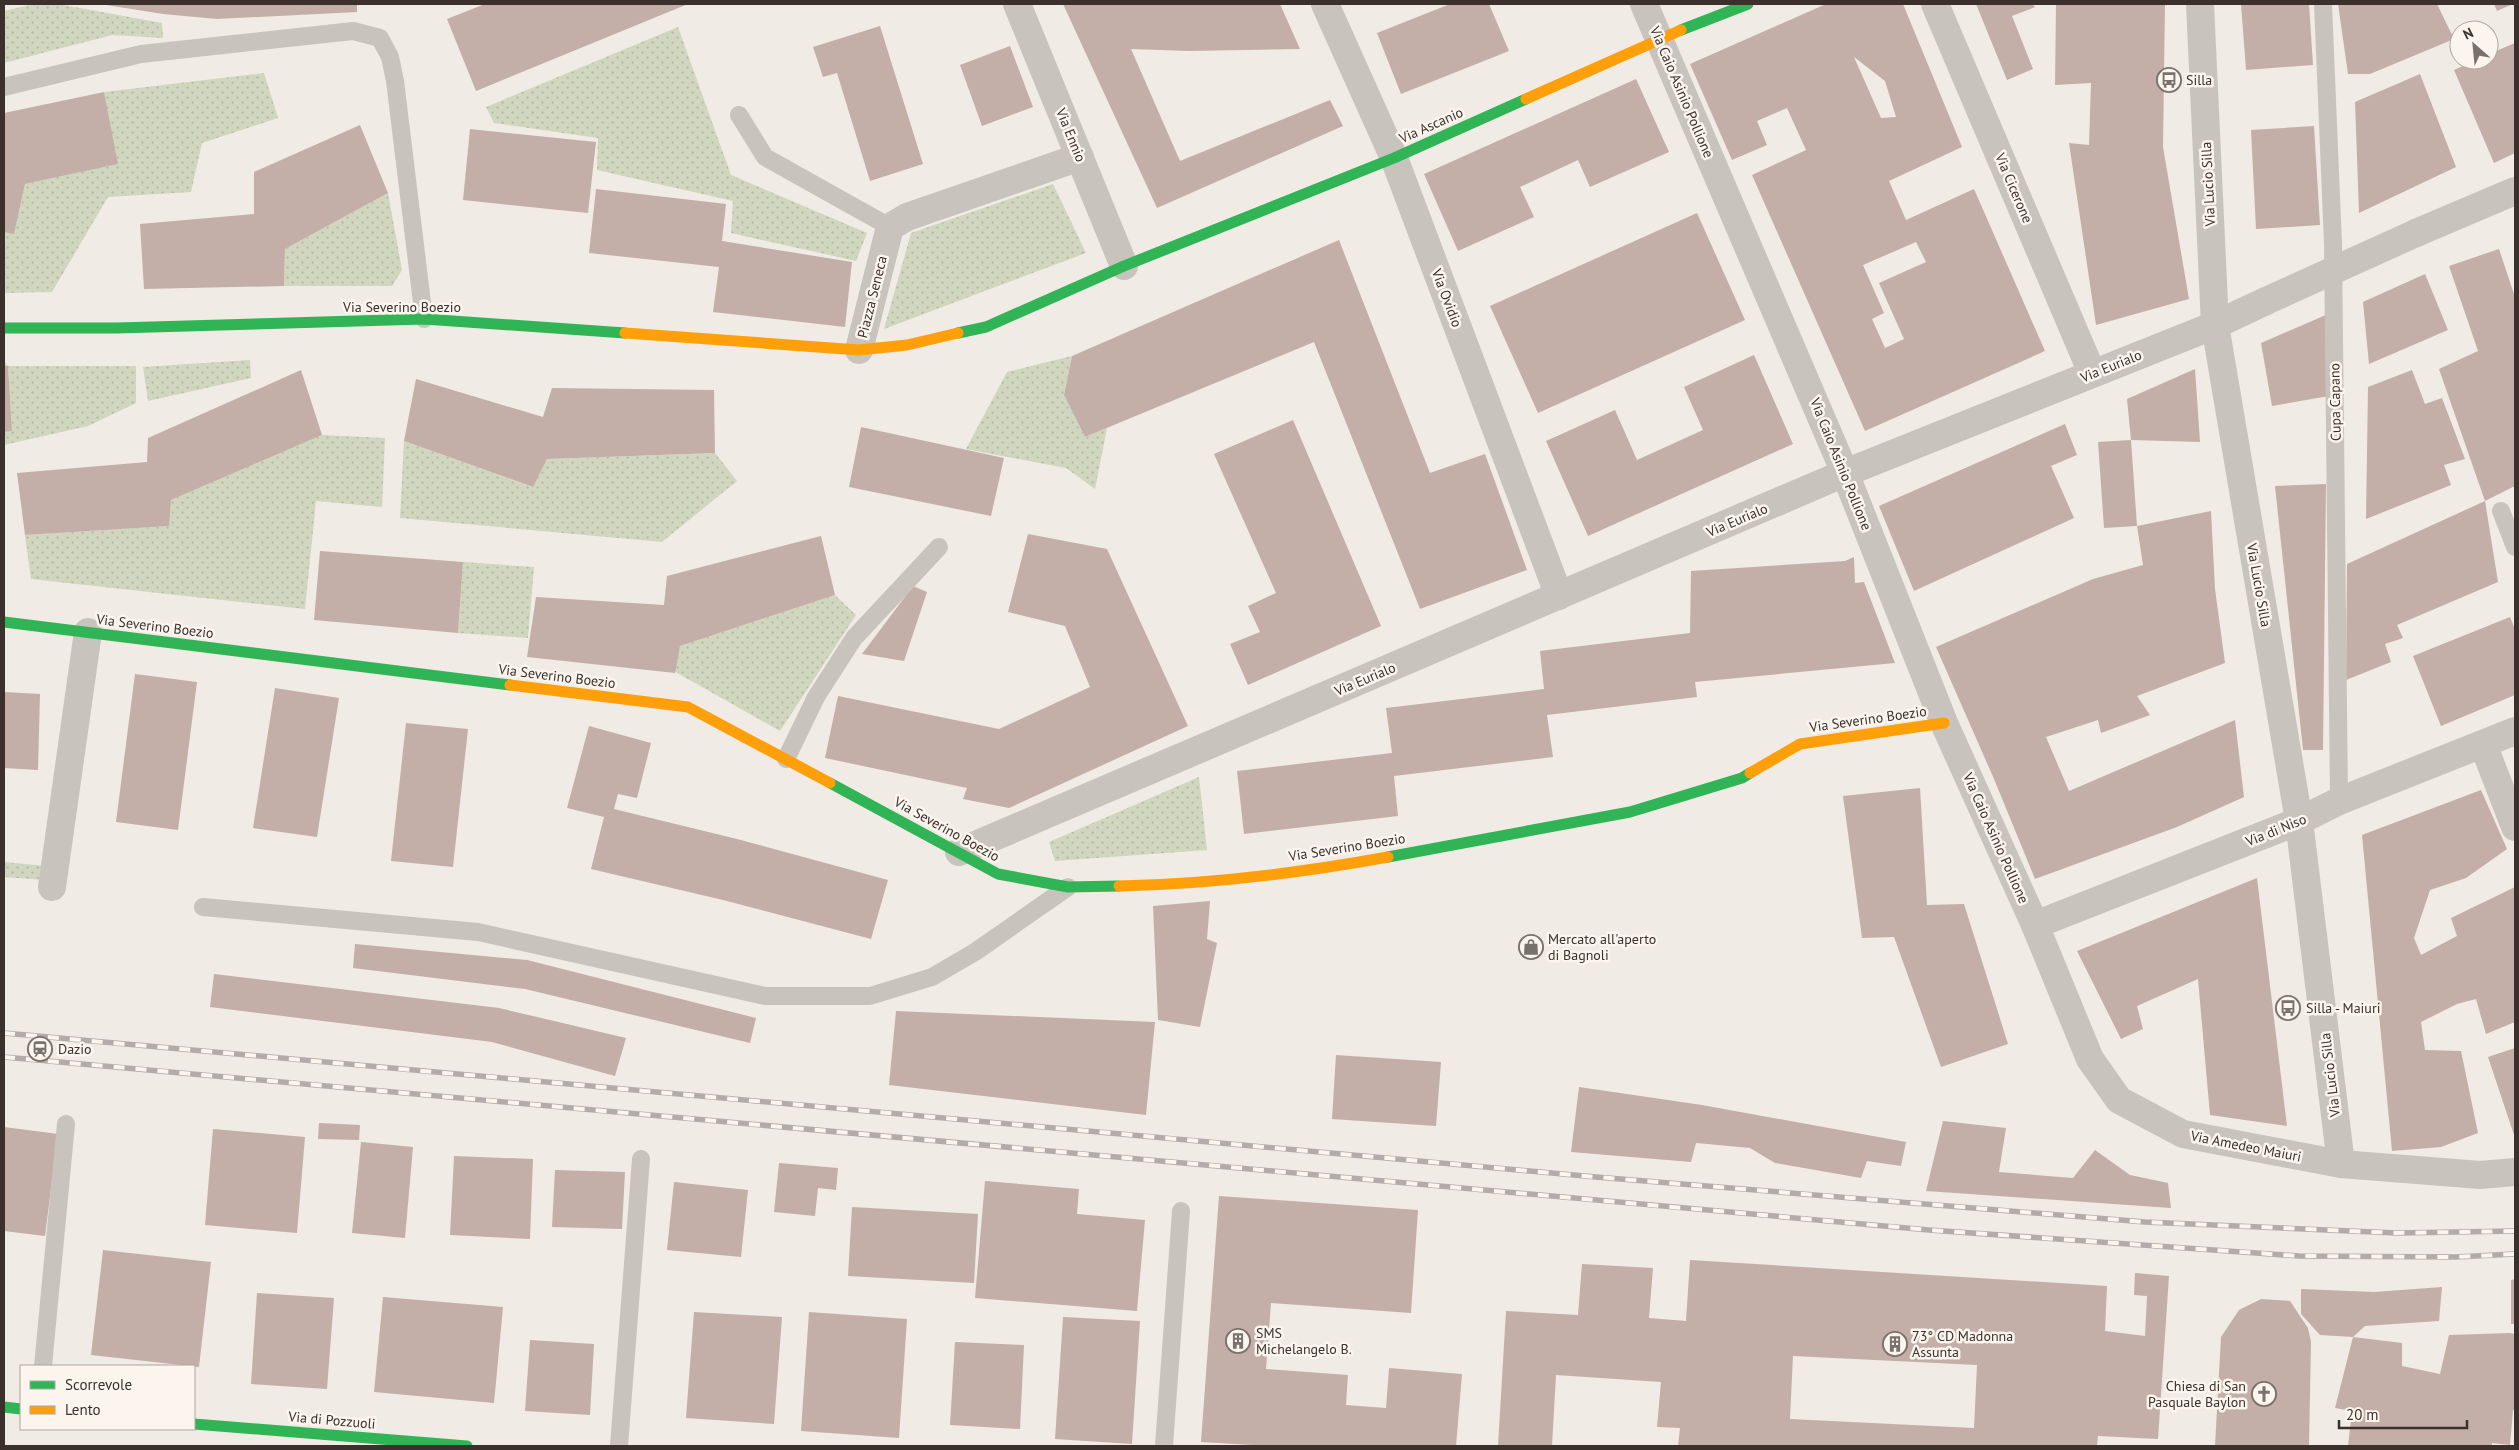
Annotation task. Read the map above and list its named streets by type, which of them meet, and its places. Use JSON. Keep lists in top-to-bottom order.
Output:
{
  "streets": {
    "street": [
      "Via Caio Asinio Pollione",
      "Via Ascanio",
      "Via Ennio",
      "Via Lucio Silla",
      "Via Cicerone",
      "Piazza Seneca",
      "Via Ovidio",
      "Via Severino Boezio",
      "Via Eurialo",
      "Via di Niso",
      "Via Amedeo Maiuri",
      "Via di Pozzuoli"
    ],
    "lane": ["Cupa Capano"]
  },
  "crossings": [
    ["Via Caio Asinio Pollione", "Via Ascanio"],
    ["Via Caio Asinio Pollione", "Via Severino Boezio"],
    ["Via Caio Asinio Pollione", "Via Eurialo"],
    ["Via Caio Asinio Pollione", "Via di Niso"],
    ["Via Caio Asinio Pollione", "Via Amedeo Maiuri"],
    ["Via Ascanio", "Via Ennio"],
    ["Via Ascanio", "Piazza Seneca"],
    ["Via Ascanio", "Via Ovidio"],
    ["Via Ennio", "Piazza Seneca"],
    ["Via Lucio Silla", "Via Eurialo"],
    ["Via Lucio Silla", "Via di Niso"],
    ["Via Lucio Silla", "Via Amedeo Maiuri"],
    ["Via Cicerone", "Via Eurialo"],
    ["Piazza Seneca", "Via Severino Boezio"],
    ["Via Ovidio", "Via Eurialo"],
    ["Via Severino Boezio", "Via Eurialo"],
    ["Cupa Capano", "Via di Niso"],
    ["Via di Niso", "Via Amedeo Maiuri"]
  ],
  "places": {
    "bus stop": ["Silla", "Silla - Maiuri"],
    "shop": ["Mercato all'aperto di Bagnoli"],
    "station": ["Dazio"],
    "building": ["SMS Michelangelo B.", "73° CD Madonna Assunta"],
    "church": ["Chiesa di San Pasquale Baylon"]
  },
  "legend": ["Scorrevole", "Lento"],
  "scale_bar": "20 m",
  "north": "top left"
}
